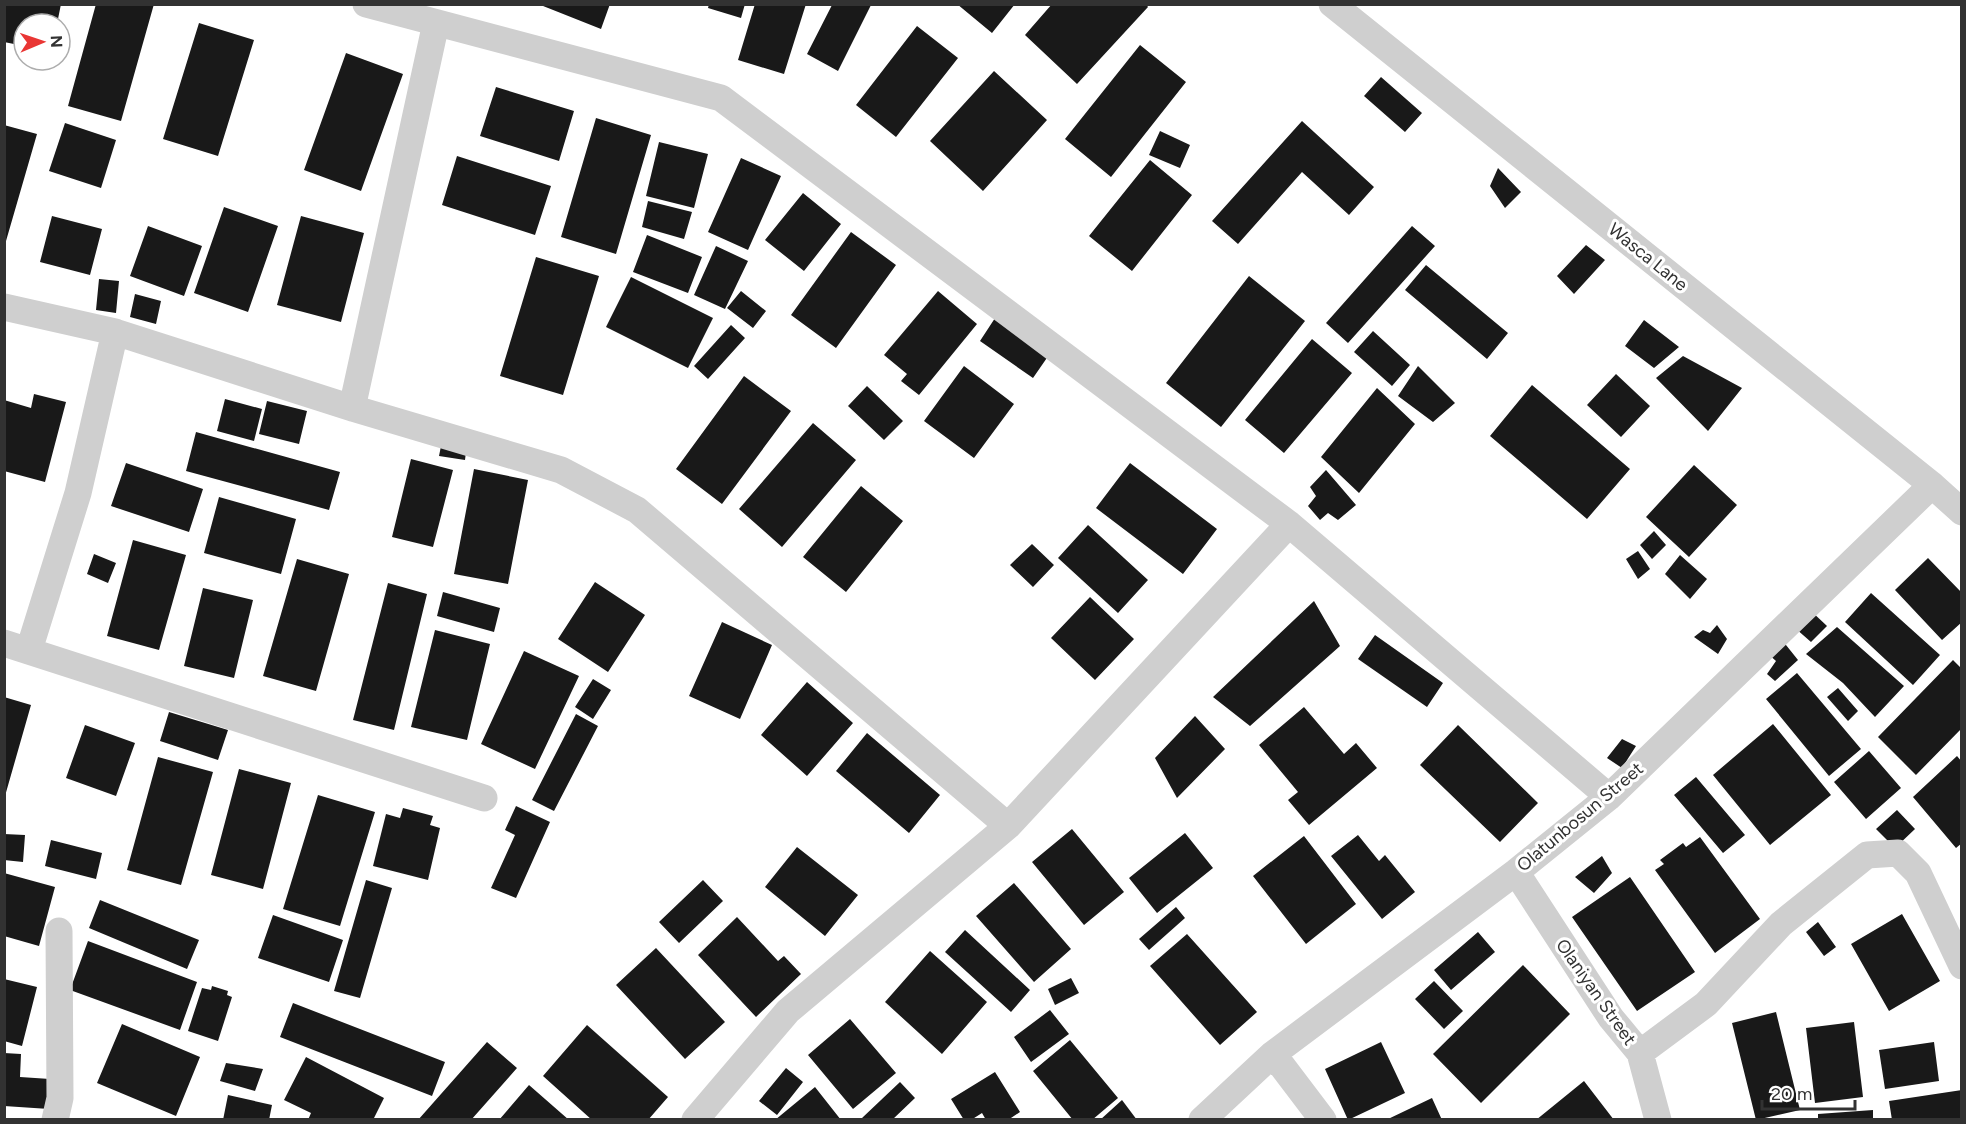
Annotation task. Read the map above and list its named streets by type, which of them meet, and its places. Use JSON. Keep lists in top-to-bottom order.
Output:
{
  "streets": {
    "street": ["Wasca Lane", "Olatunbosun Street", "Olaniyan Street"]
  },
  "crossings": [
    ["Wasca Lane", "Olatunbosun Street"],
    ["Olatunbosun Street", "Olaniyan Street"]
  ],
  "scale_bar": "20 m",
  "north": "right"
}
